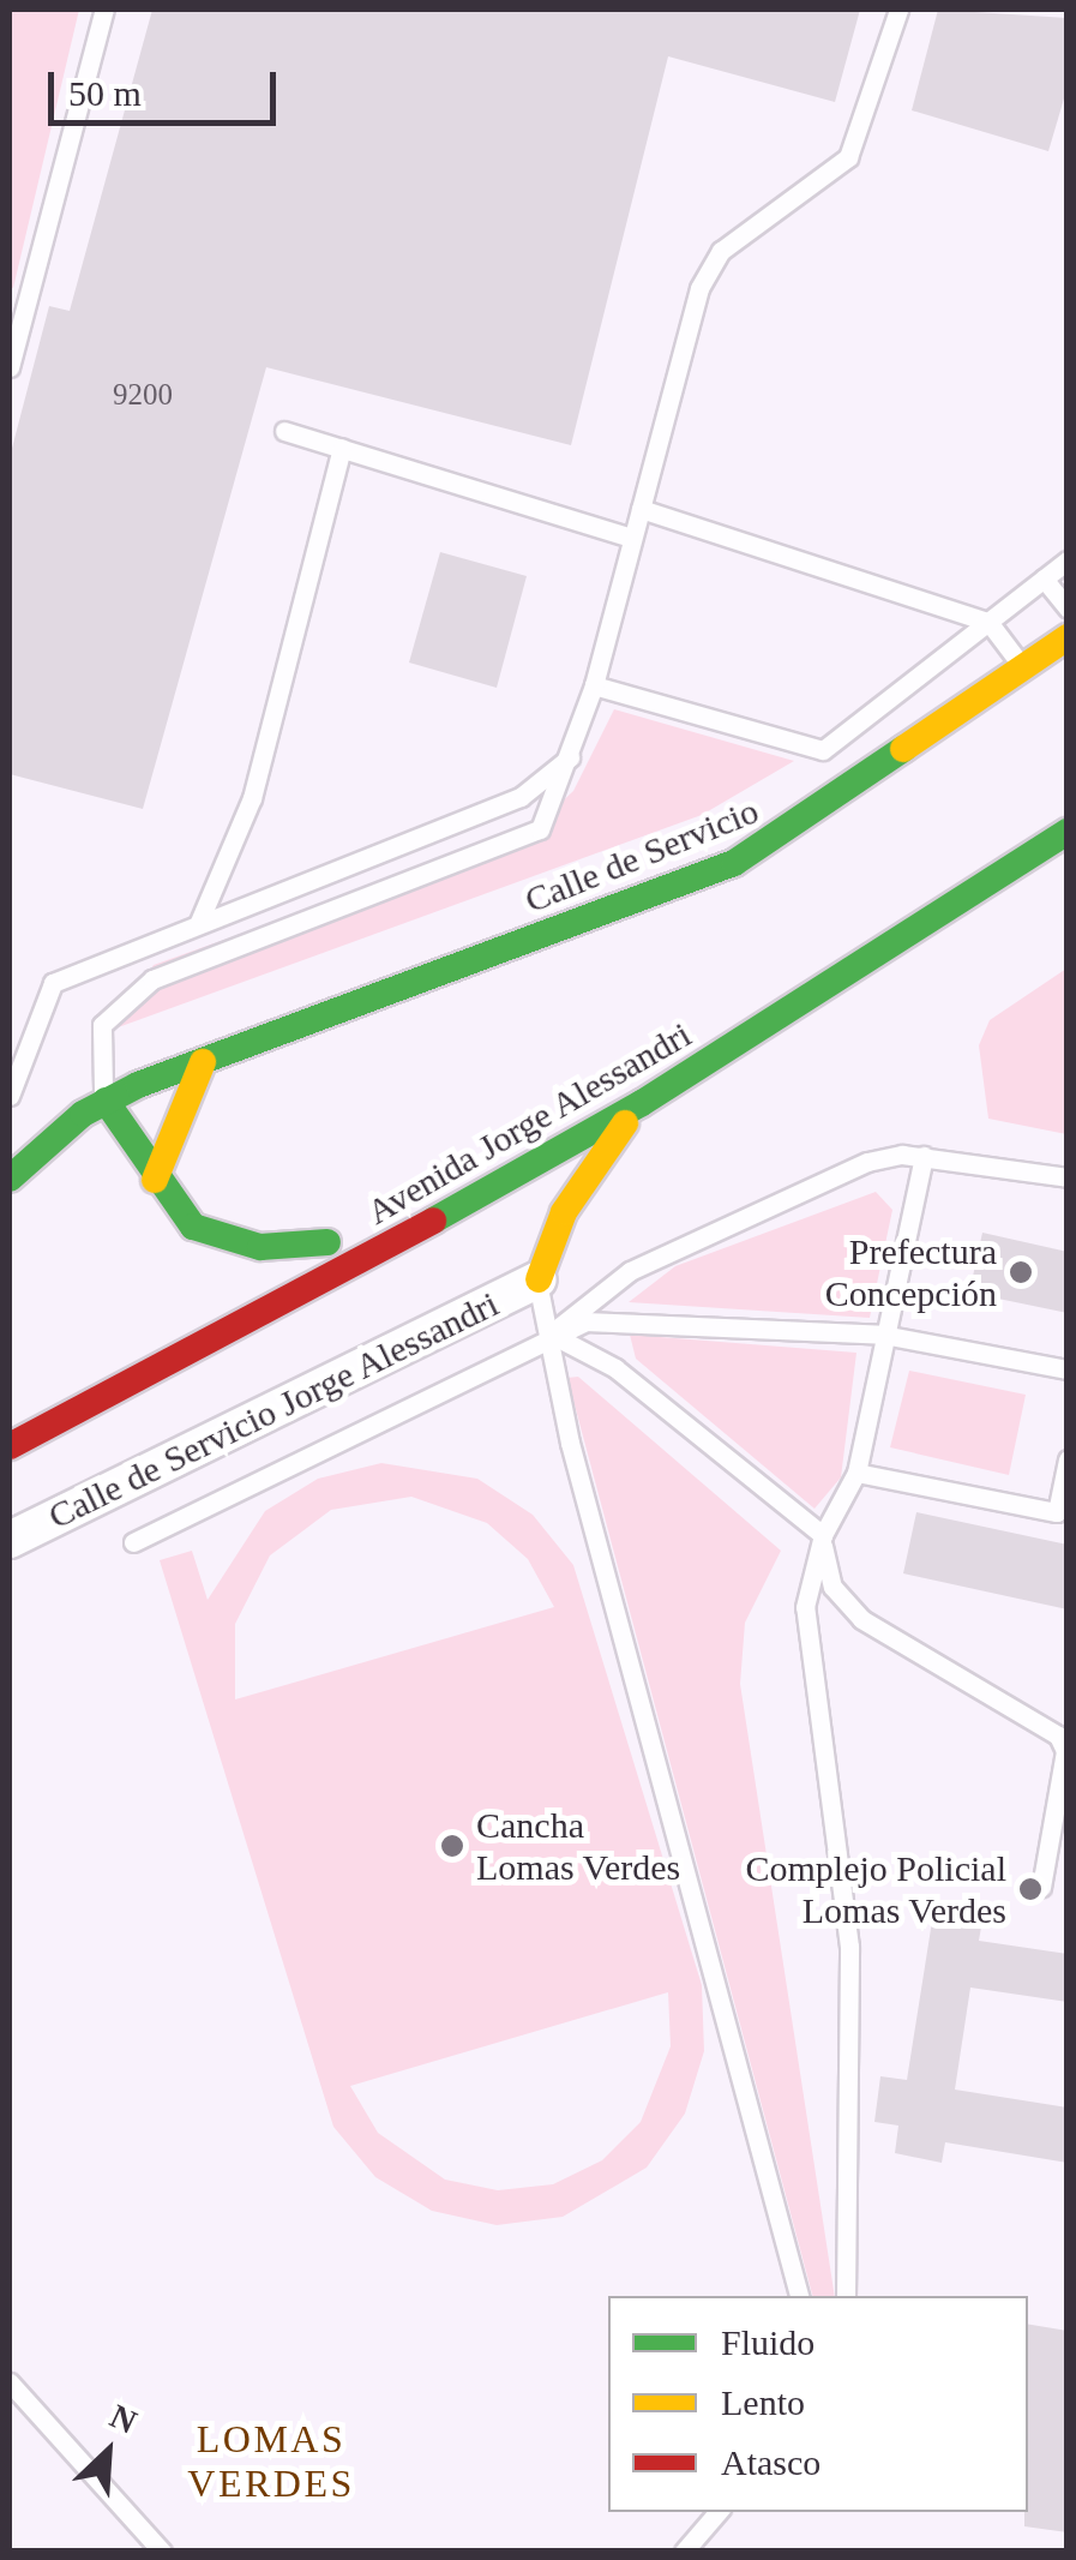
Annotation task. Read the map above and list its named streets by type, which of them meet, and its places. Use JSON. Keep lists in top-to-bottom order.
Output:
{
  "streets": {
    "main road": ["Calle de Servicio", "Avenida Jorge Alessandri"],
    "street": ["Calle de Servicio Jorge Alessandri"]
  },
  "districts": ["LOMAS VERDES"],
  "places": ["Prefectura Concepción", "Cancha Lomas Verdes", "Complejo Policial Lomas Verdes"],
  "house_numbers": ["9200"],
  "legend": ["Fluido", "Lento", "Atasco"],
  "scale_bar": "50 m",
  "north": "top right"
}
